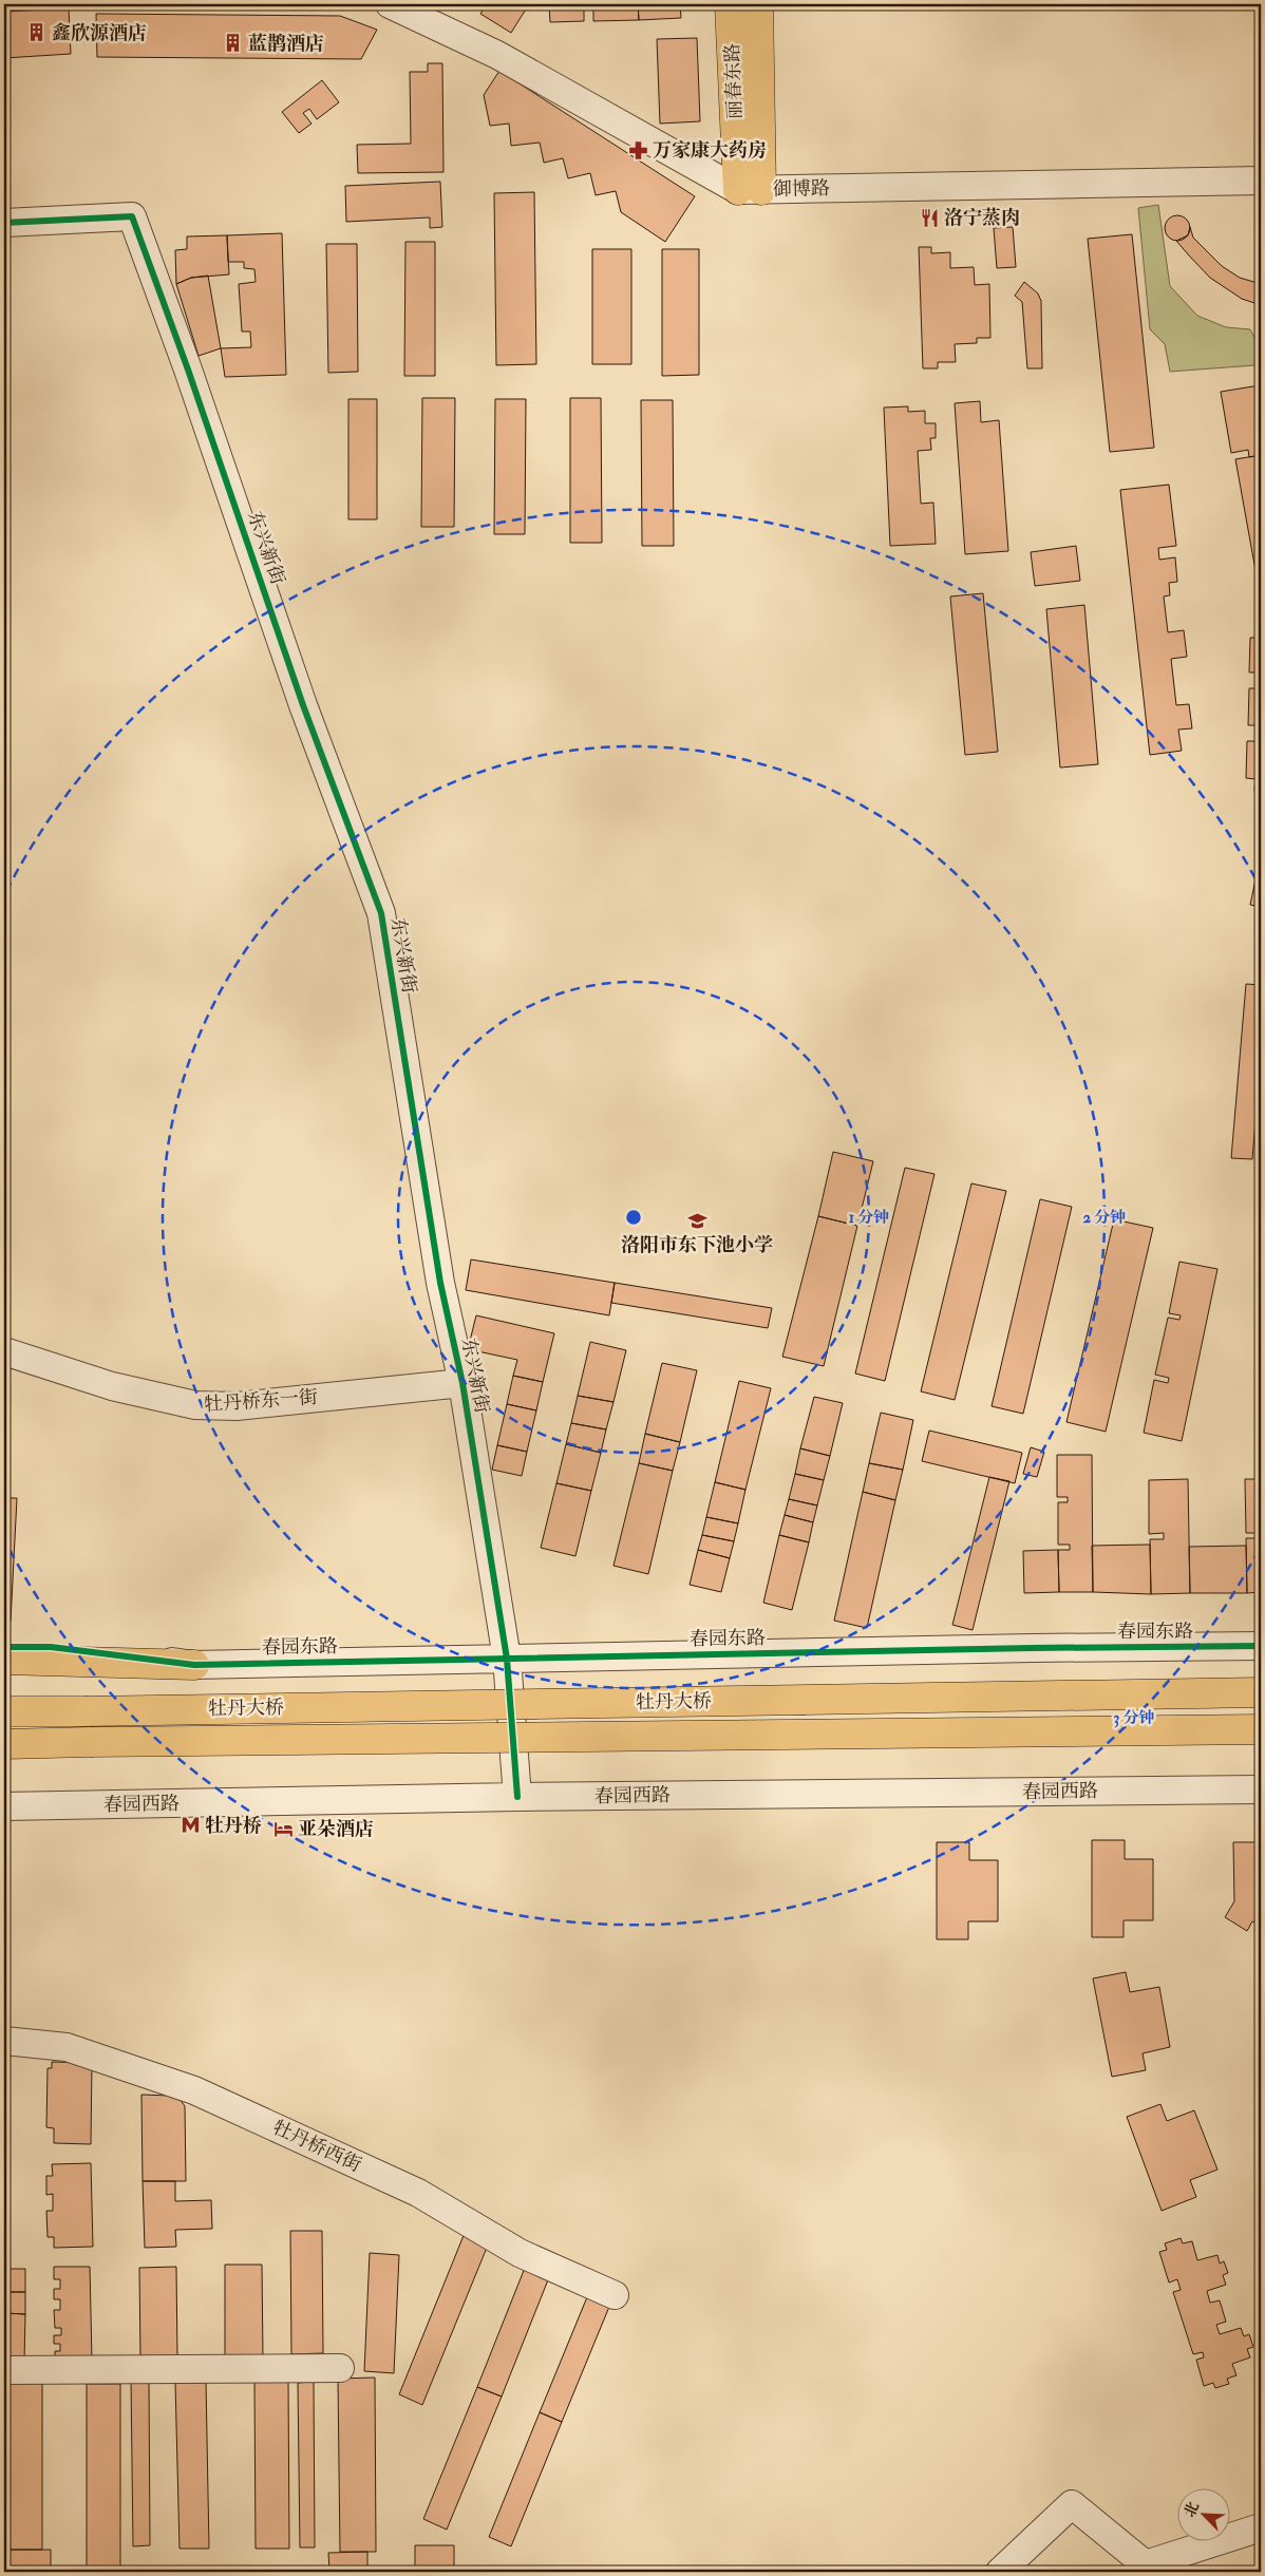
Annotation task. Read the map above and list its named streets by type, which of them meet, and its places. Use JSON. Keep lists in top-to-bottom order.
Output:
{
  "streets": {
    "main road": ["丽春东路", "牡丹大桥"],
    "street": [
      "御博路",
      "东兴新街",
      "牡丹桥东一街",
      "春园东路",
      "春园西路",
      "牡丹桥西街"
    ]
  },
  "crossings": [
    ["丽春东路", "御博路"],
    ["东兴新街", "牡丹桥东一街"],
    ["东兴新街", "春园东路"],
    ["东兴新街", "春园西路"]
  ],
  "places": {
    "building": ["鑫欣源酒店", "蓝鹊酒店"],
    "pharmacy": ["万家康大药房"],
    "restaurant": ["洛宁蒸肉"],
    "school or university": ["洛阳市东下池小学"],
    "metro station": ["牡丹桥"],
    "hotel": ["亚朵酒店"]
  },
  "north": "top left",
  "rings": ["1 分钟", "2 分钟", "3 分钟"]
}
